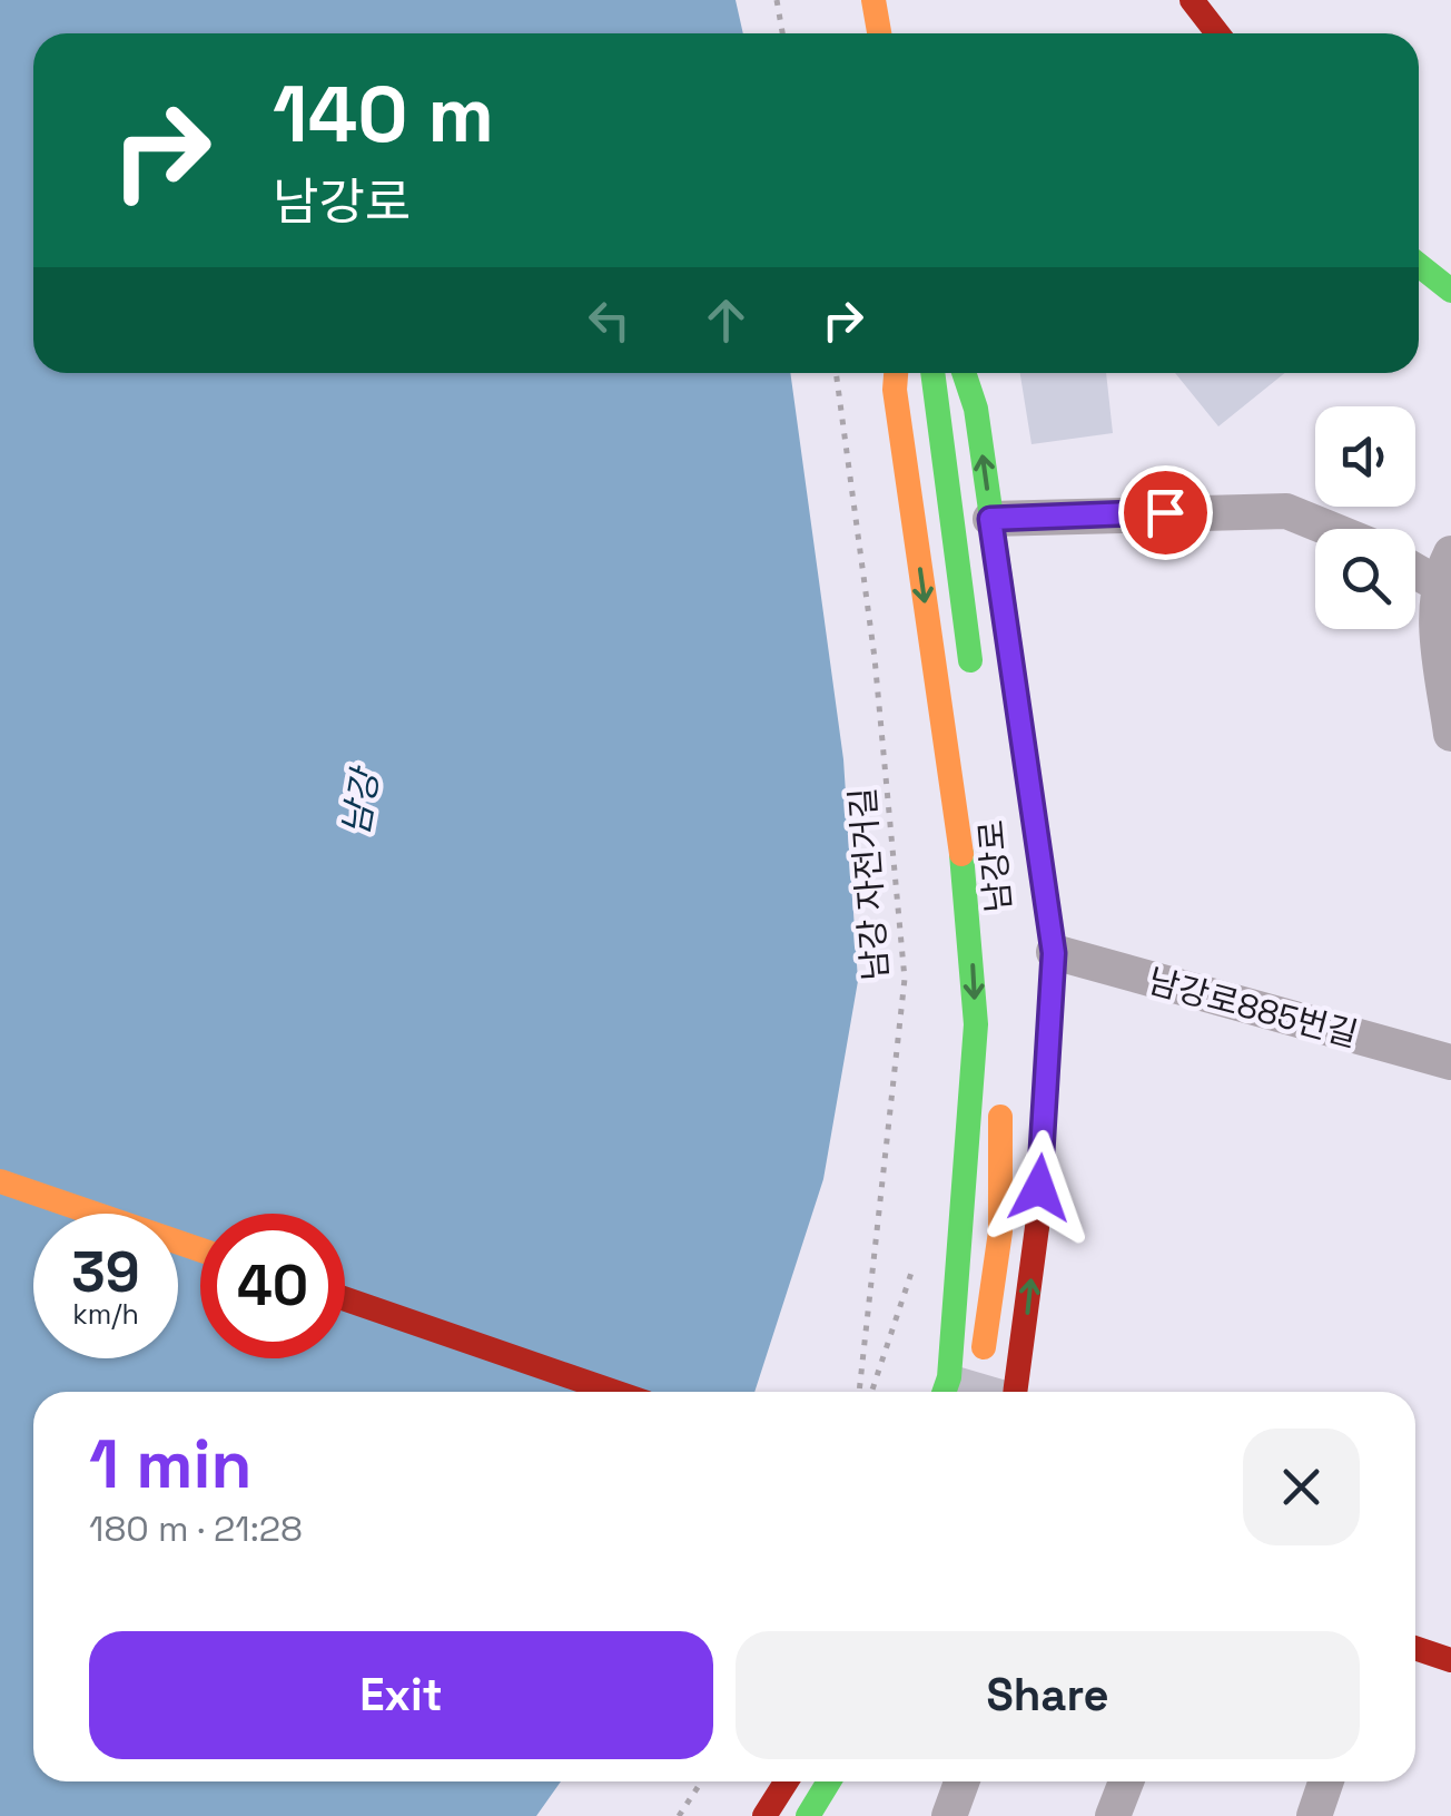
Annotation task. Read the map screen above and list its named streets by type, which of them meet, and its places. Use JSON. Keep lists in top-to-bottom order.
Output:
{
  "streets": {
    "street": ["남강로885번길"],
    "path": ["남강 자전거길"]
  },
  "water": ["남강"],
  "page": {
    "turn": ["140 m", "남강로"],
    "speed": "39 km/h",
    "limit": "40",
    "heading": ["1 min", "180 m · 21:28"],
    "buttons": ["Exit", "Share"]
  }
}
